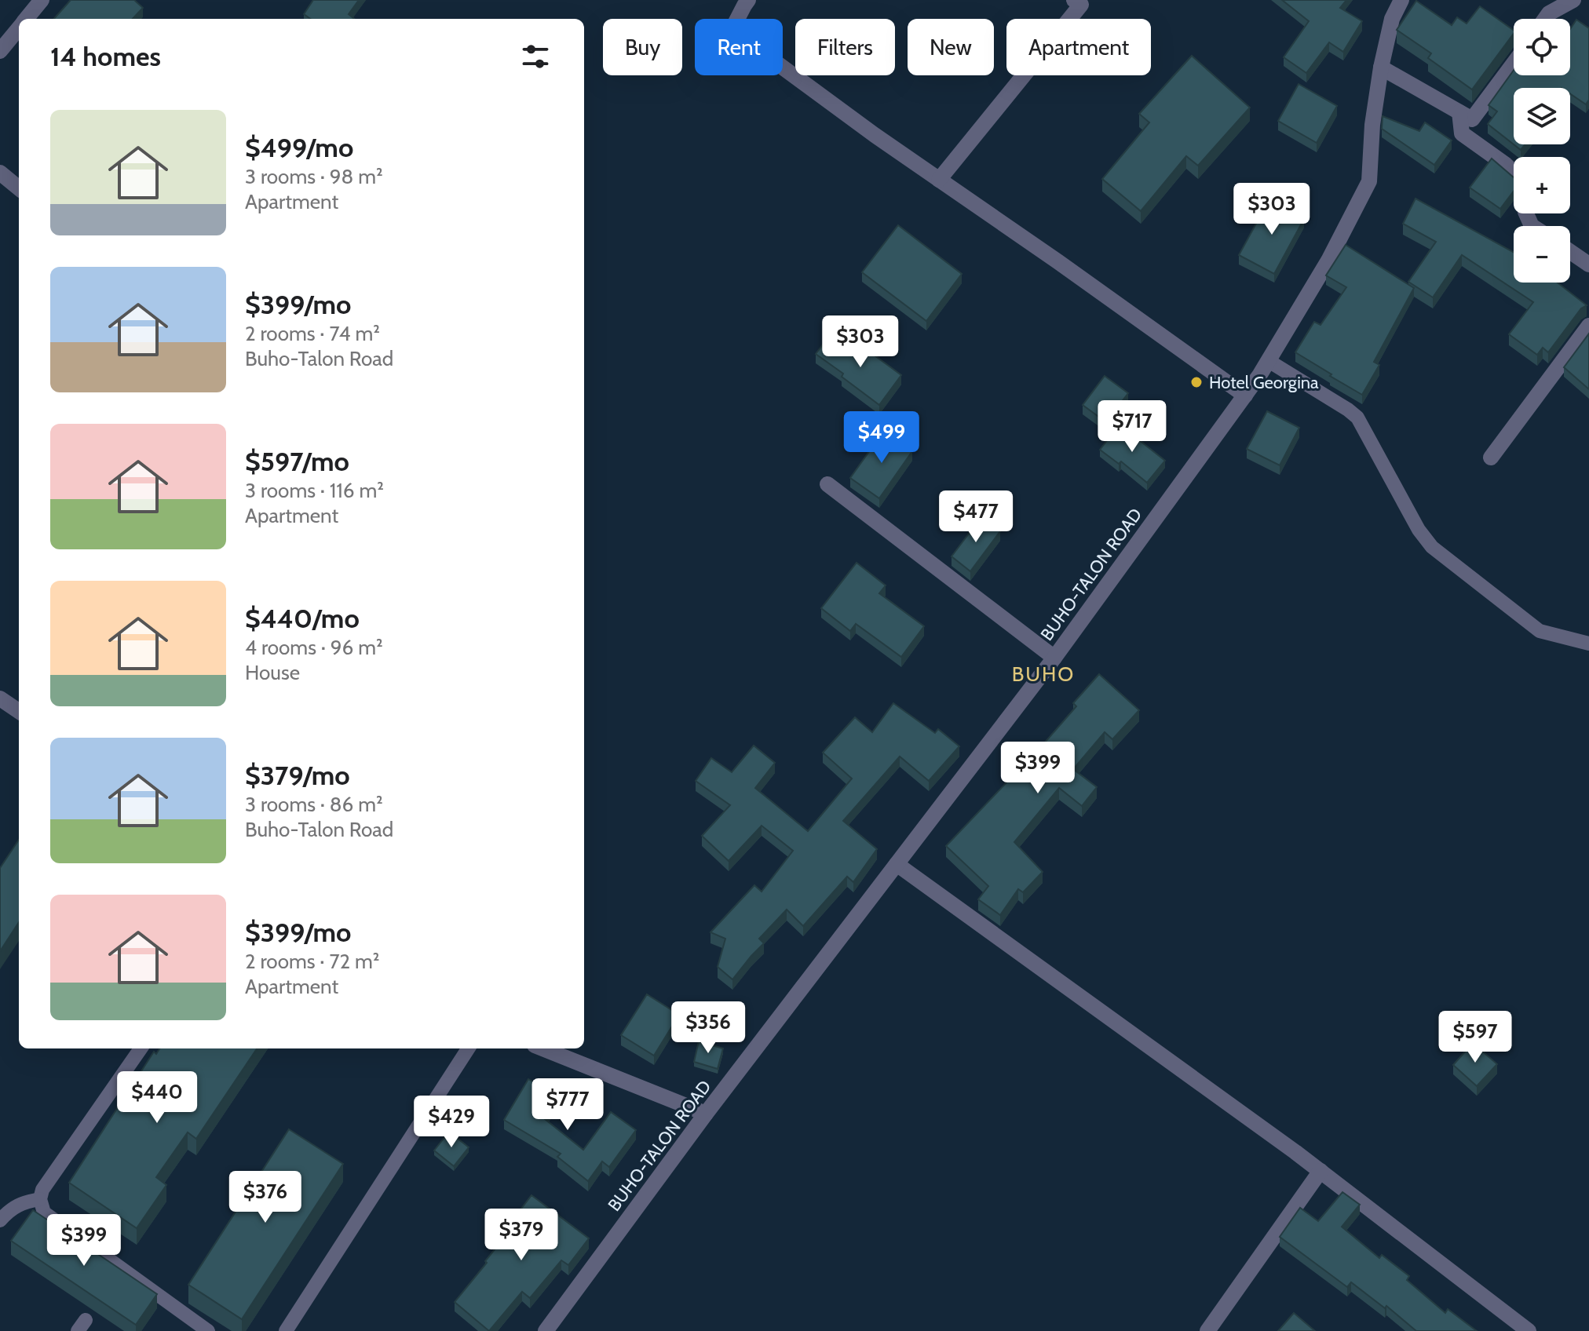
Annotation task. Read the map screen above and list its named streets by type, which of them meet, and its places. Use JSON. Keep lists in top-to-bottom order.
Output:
{
  "streets": {
    "street": ["BUHO-TALON ROAD"]
  },
  "districts": ["BUHO"],
  "places": ["Hotel Georgina"],
  "page": {
    "map_buttons": ["+", "−"],
    "chip": [
      "Buy",
      "Rent",
      "Filters",
      "New",
      "Apartment"
    ],
    "heading": "14 homes",
    "list": [
      {
        "name": "$499/mo",
        "note": "3 rooms · 98 m² · Apartment"
      },
      {
        "name": "$399/mo",
        "note": "2 rooms · 74 m² · Buho-Talon Road"
      },
      {
        "name": "$597/mo",
        "note": "3 rooms · 116 m² · Apartment"
      },
      {
        "name": "$440/mo",
        "note": "4 rooms · 96 m² · House"
      },
      {
        "name": "$379/mo",
        "note": "3 rooms · 86 m² · Buho-Talon Road"
      },
      {
        "name": "$399/mo",
        "note": "2 rooms · 72 m² · Apartment"
      }
    ],
    "price": [
      "$303",
      "$303",
      "$717",
      "$499",
      "$477",
      "$399",
      "$356",
      "$597",
      "$440",
      "$777",
      "$429",
      "$376",
      "$379",
      "$399"
    ]
  }
}
